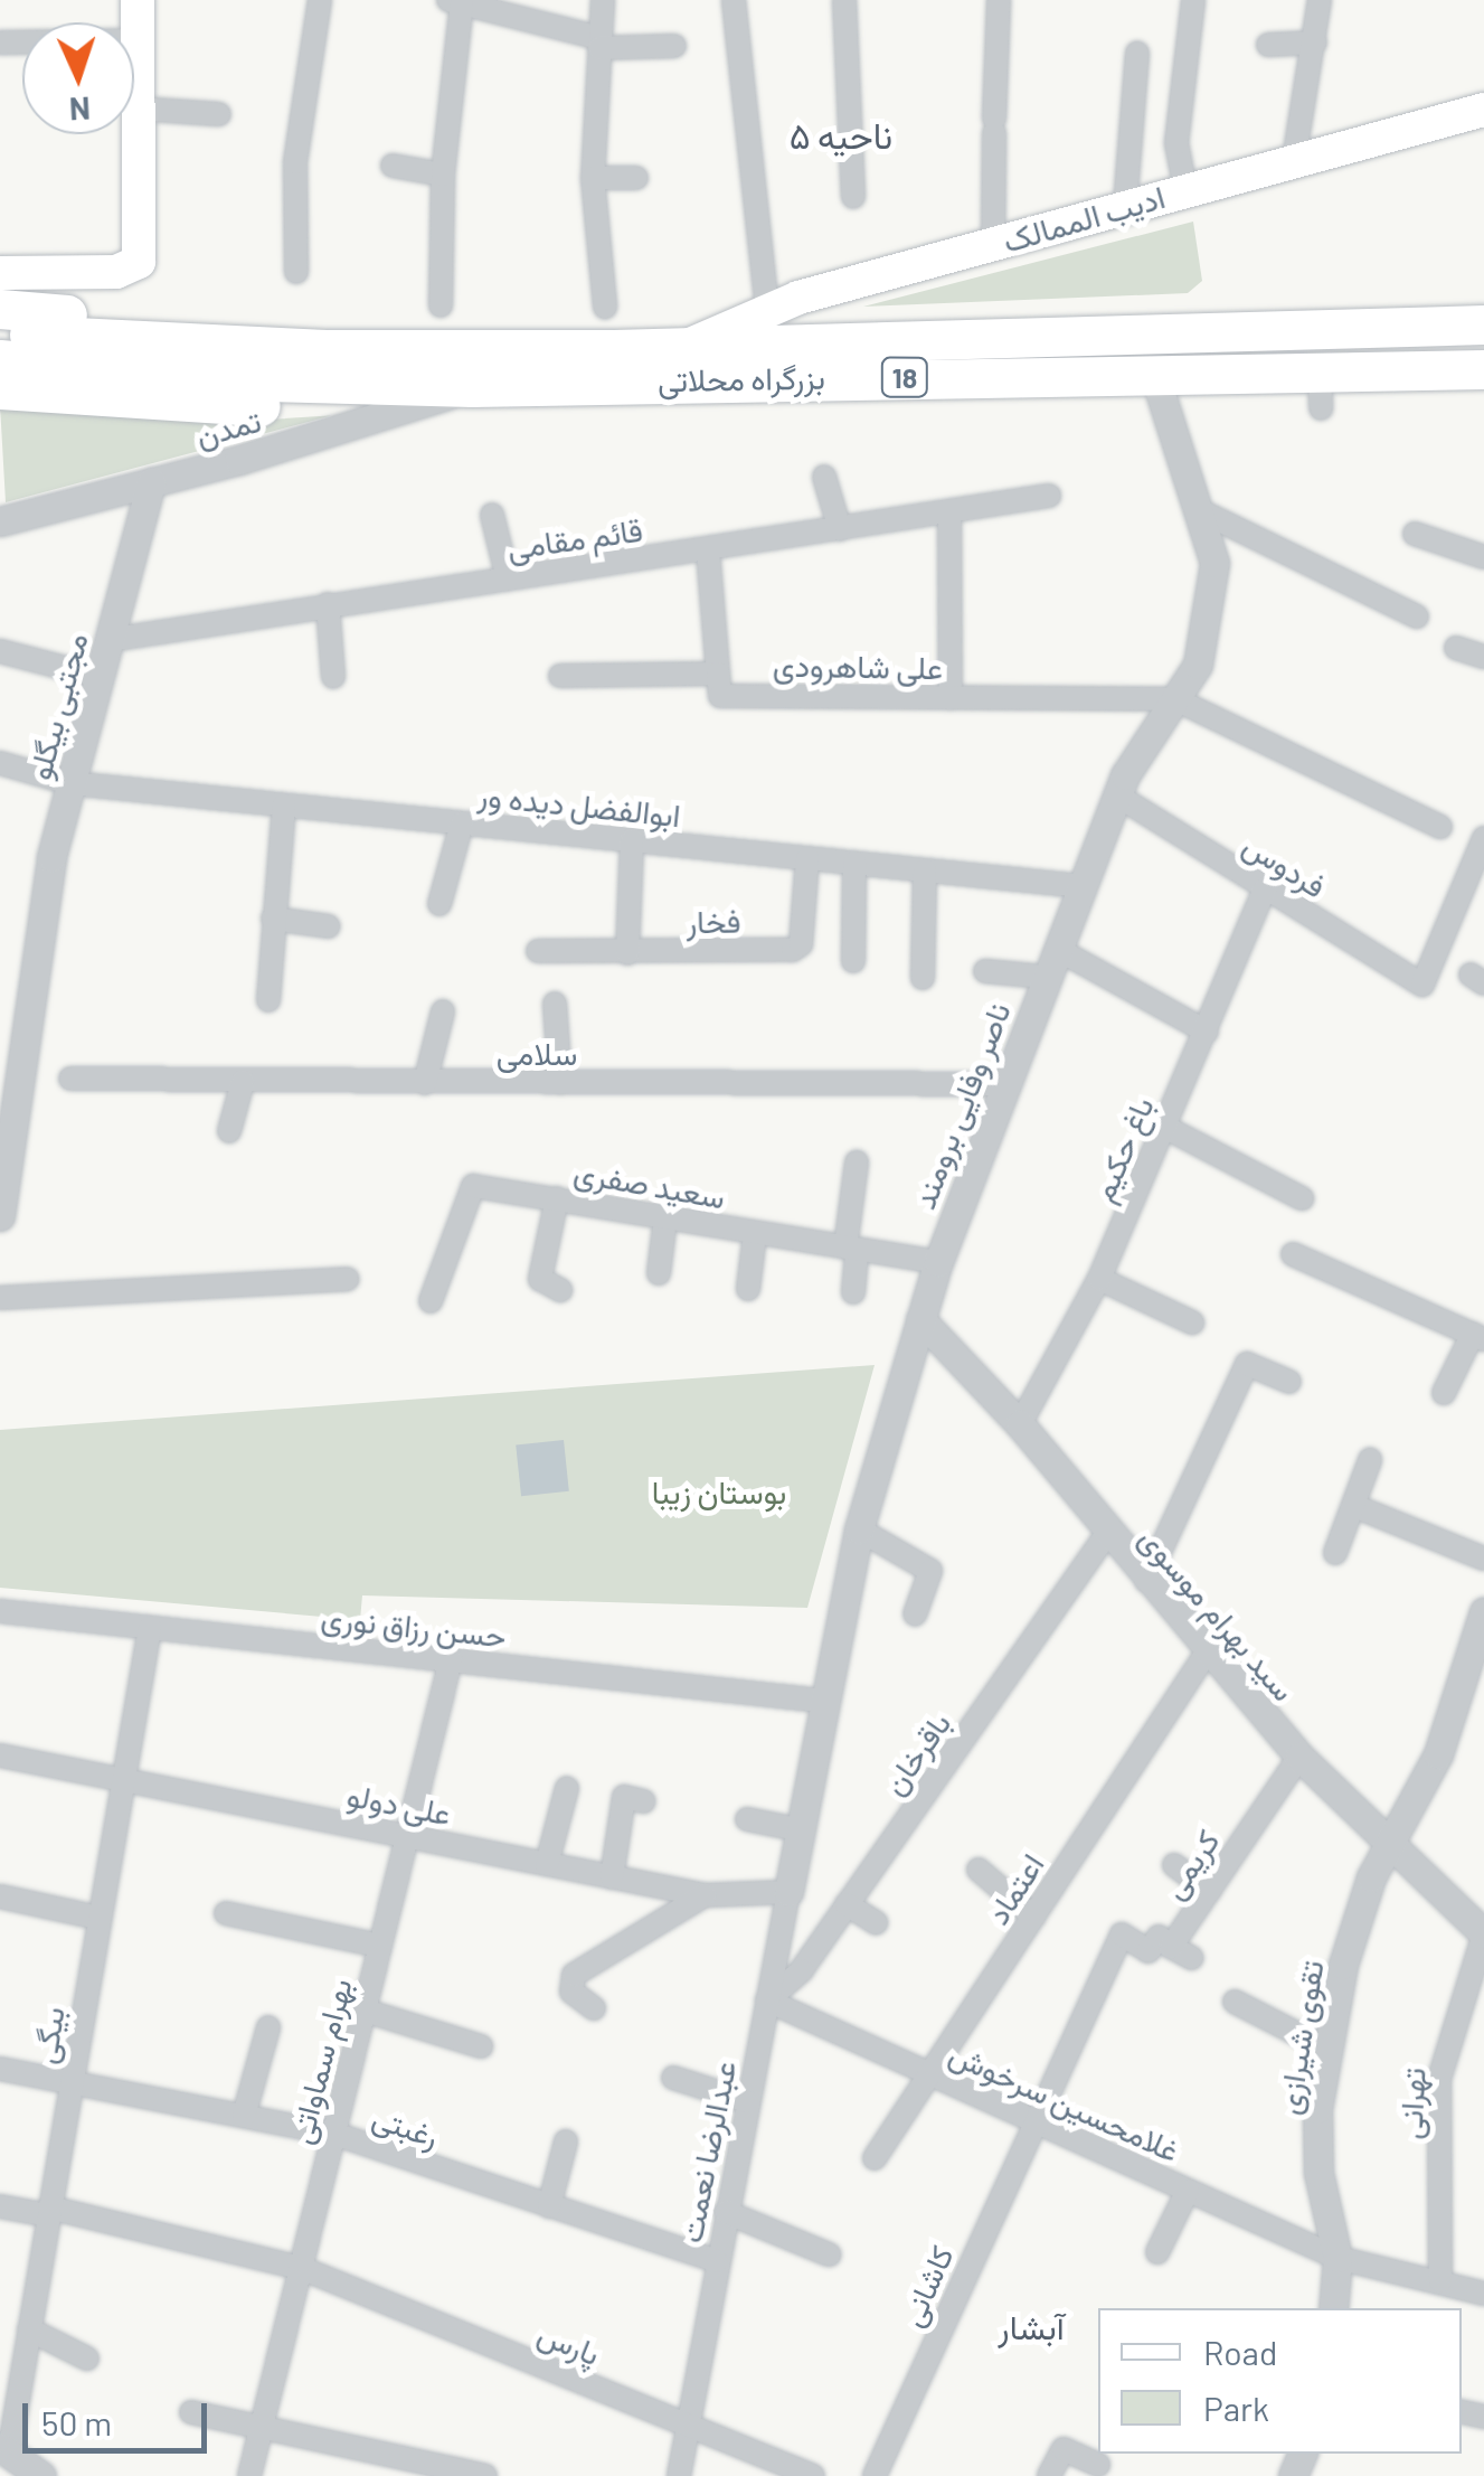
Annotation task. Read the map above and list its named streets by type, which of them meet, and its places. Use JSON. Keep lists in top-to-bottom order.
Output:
{
  "streets": {
    "highway": ["18", "بزرگراه محلاتی"],
    "main road": ["ادیب الممالک"],
    "street": [
      "تمدن",
      "قائم مقامی",
      "علی شاهرودی",
      "مجتبی بیگلو",
      "ابوالفضل دیده ور",
      "فردوس",
      "فخار",
      "سلامی",
      "ناصر وفایی برومند",
      "باغ حکیم",
      "سعید صفری",
      "سید بهرام موسوی",
      "حسن رزاق نوری",
      "باقرخان",
      "علی دولو",
      "کریمی",
      "اعتماد",
      "بیگی",
      "تقوی شیرازی",
      "بهرام سماواتی",
      "غلامحسین سرخوش",
      "تهرانی",
      "رغبتی",
      "عبدالرضا نعمت",
      "کاشانی",
      "پارس"
    ]
  },
  "crossings": [
    ["ادیب الممالک", "بزرگراه محلاتی"],
    ["بزرگراه محلاتی", "تمدن"],
    ["بزرگراه محلاتی", "ناصر وفایی برومند"],
    ["تمدن", "مجتبی بیگلو"],
    ["قائم مقامی", "مجتبی بیگلو"],
    ["علی شاهرودی", "ناصر وفایی برومند"],
    ["مجتبی بیگلو", "ابوالفضل دیده ور"],
    ["ابوالفضل دیده ور", "فخار"],
    ["ابوالفضل دیده ور", "ناصر وفایی برومند"],
    ["فردوس", "ناصر وفایی برومند"],
    ["فردوس", "باغ حکیم"],
    ["سلامی", "ناصر وفایی برومند"],
    ["ناصر وفایی برومند", "سعید صفری"],
    ["ناصر وفایی برومند", "سید بهرام موسوی"],
    ["ناصر وفایی برومند", "حسن رزاق نوری"],
    ["ناصر وفایی برومند", "علی دولو"],
    ["ناصر وفایی برومند", "عبدالرضا نعمت"],
    ["باغ حکیم", "سید بهرام موسوی"],
    ["سید بهرام موسوی", "باقرخان"],
    ["سید بهرام موسوی", "کریمی"],
    ["سید بهرام موسوی", "اعتماد"],
    ["سید بهرام موسوی", "تقوی شیرازی"],
    ["سید بهرام موسوی", "تهرانی"],
    ["حسن رزاق نوری", "بیگی"],
    ["حسن رزاق نوری", "بهرام سماواتی"],
    ["باقرخان", "غلامحسین سرخوش"],
    ["باقرخان", "عبدالرضا نعمت"],
    ["علی دولو", "بیگی"],
    ["علی دولو", "بهرام سماواتی"],
    ["علی دولو", "عبدالرضا نعمت"],
    ["کریمی", "غلامحسین سرخوش"],
    ["کریمی", "کاشانی"],
    ["اعتماد", "غلامحسین سرخوش"],
    ["بیگی", "رغبتی"],
    ["بیگی", "پارس"],
    ["تقوی شیرازی", "غلامحسین سرخوش"],
    ["بهرام سماواتی", "رغبتی"],
    ["بهرام سماواتی", "پارس"],
    ["غلامحسین سرخوش", "عبدالرضا نعمت"],
    ["غلامحسین سرخوش", "کاشانی"],
    ["رغبتی", "عبدالرضا نعمت"],
    ["عبدالرضا نعمت", "پارس"]
  ],
  "districts": ["ناحیه ۵", "آبشار"],
  "parks": ["بوستان زیبا"],
  "legend": ["Road", "Park"],
  "scale_bar": "50 m",
  "north": "bottom"
}
